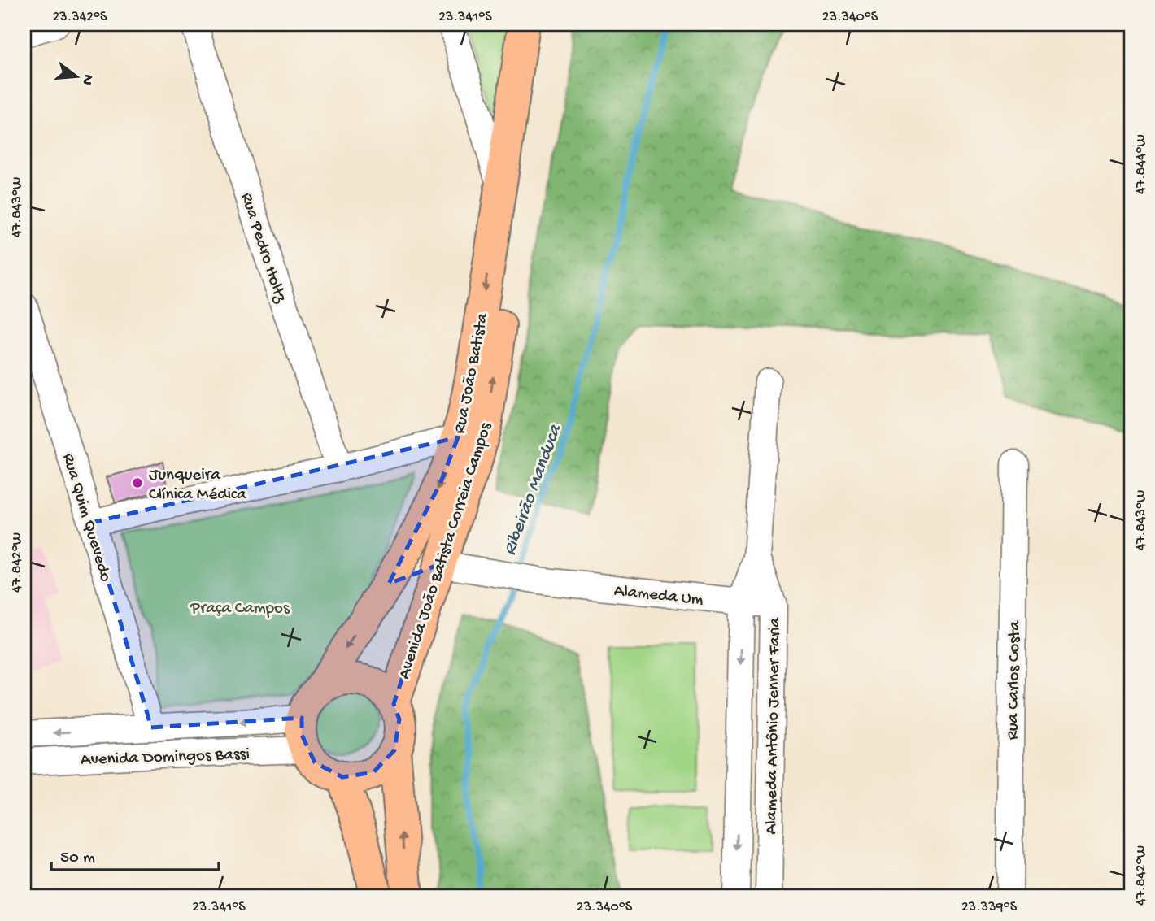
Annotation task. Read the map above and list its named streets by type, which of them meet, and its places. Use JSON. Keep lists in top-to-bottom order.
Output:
{
  "streets": {
    "main road": ["Rua João Batista", "Avenida João Batista Correia Campos"],
    "street": [
      "Rua Pedro Holtz",
      "Rua Quim Quevedo",
      "Alameda Um",
      "Rua Carlos Costa",
      "Alameda Antônio Jenner Faria",
      "Avenida Domingos Bassi"
    ]
  },
  "crossings": [
    ["Rua João Batista", "Avenida João Batista Correia Campos"],
    ["Rua João Batista", "Avenida Domingos Bassi"],
    ["Rua Quim Quevedo", "Avenida Domingos Bassi"],
    ["Avenida João Batista Correia Campos", "Alameda Um"],
    ["Avenida João Batista Correia Campos", "Avenida Domingos Bassi"],
    ["Alameda Um", "Alameda Antônio Jenner Faria"]
  ],
  "one_way": ["Rua João Batista", "Avenida João Batista Correia Campos"],
  "water": ["Ribeirão Manduca"],
  "parks": ["Praça Campos"],
  "places": ["Junqueira Clínica Médica"],
  "scale_bar": "50 m",
  "north": "right",
  "coordinates": [
    "23.342°S",
    "23.341°S",
    "23.340°S",
    "47.844°W",
    "47.843°W",
    "47.842°W",
    "23.339°S"
  ]
}
